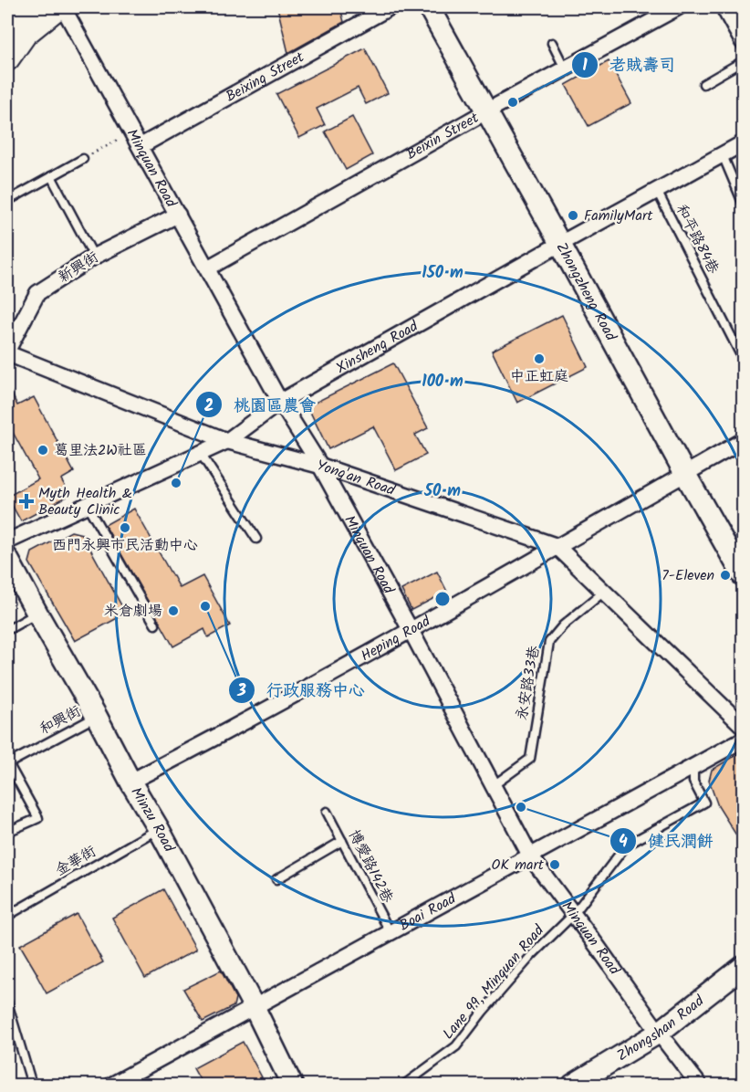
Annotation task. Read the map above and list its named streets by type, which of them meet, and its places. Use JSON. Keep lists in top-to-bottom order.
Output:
{
  "streets": {
    "main road": ["Zhongzheng Road", "Minzu Road", "Zhongshan Road"],
    "street": [
      "Beixing Street",
      "Beixin Street",
      "Minquan Road",
      "新興街",
      "Xinsheng Road",
      "Yong'an Road",
      "Heping Road",
      "Boai Road"
    ],
    "lane": [
      "和平路84巷",
      "永安路33巷",
      "和興街",
      "金華街",
      "博愛路142巷",
      "Lane 99, Minquan Road"
    ]
  },
  "crossings": [
    ["Beixing Street", "Minquan Road"],
    ["Beixin Street", "Minquan Road"],
    ["Beixin Street", "Zhongzheng Road"],
    ["Minquan Road", "新興街"],
    ["Minquan Road", "Xinsheng Road"],
    ["Minquan Road", "Yong'an Road"],
    ["Minquan Road", "Heping Road"],
    ["Minquan Road", "永安路33巷"],
    ["Minquan Road", "Boai Road"],
    ["Minquan Road", "Lane 99, Minquan Road"],
    ["Minquan Road", "Zhongshan Road"],
    ["和平路84巷", "Xinsheng Road"],
    ["新興街", "Yong'an Road"],
    ["Zhongzheng Road", "Xinsheng Road"],
    ["Zhongzheng Road", "Heping Road"],
    ["Xinsheng Road", "Yong'an Road"],
    ["Yong'an Road", "Heping Road"],
    ["Yong'an Road", "永安路33巷"],
    ["Heping Road", "Minzu Road"],
    ["和興街", "Minzu Road"],
    ["Minzu Road", "金華街"],
    ["Minzu Road", "Boai Road"],
    ["博愛路142巷", "Boai Road"],
    ["Boai Road", "Lane 99, Minquan Road"]
  ],
  "places": {
    "other": [
      "老賊壽司",
      "FamilyMart",
      "中正虹庭",
      "葛里法2W社區",
      "桃園區農會",
      "西門永興市民活動中心",
      "7-Eleven",
      "行政服務中心",
      "米倉劇場",
      "健民潤餅",
      "OK mart"
    ],
    "health": ["Myth Health & Beauty Clinic"]
  },
  "rings": ["150 m", "100 m", "50 m"]
}
